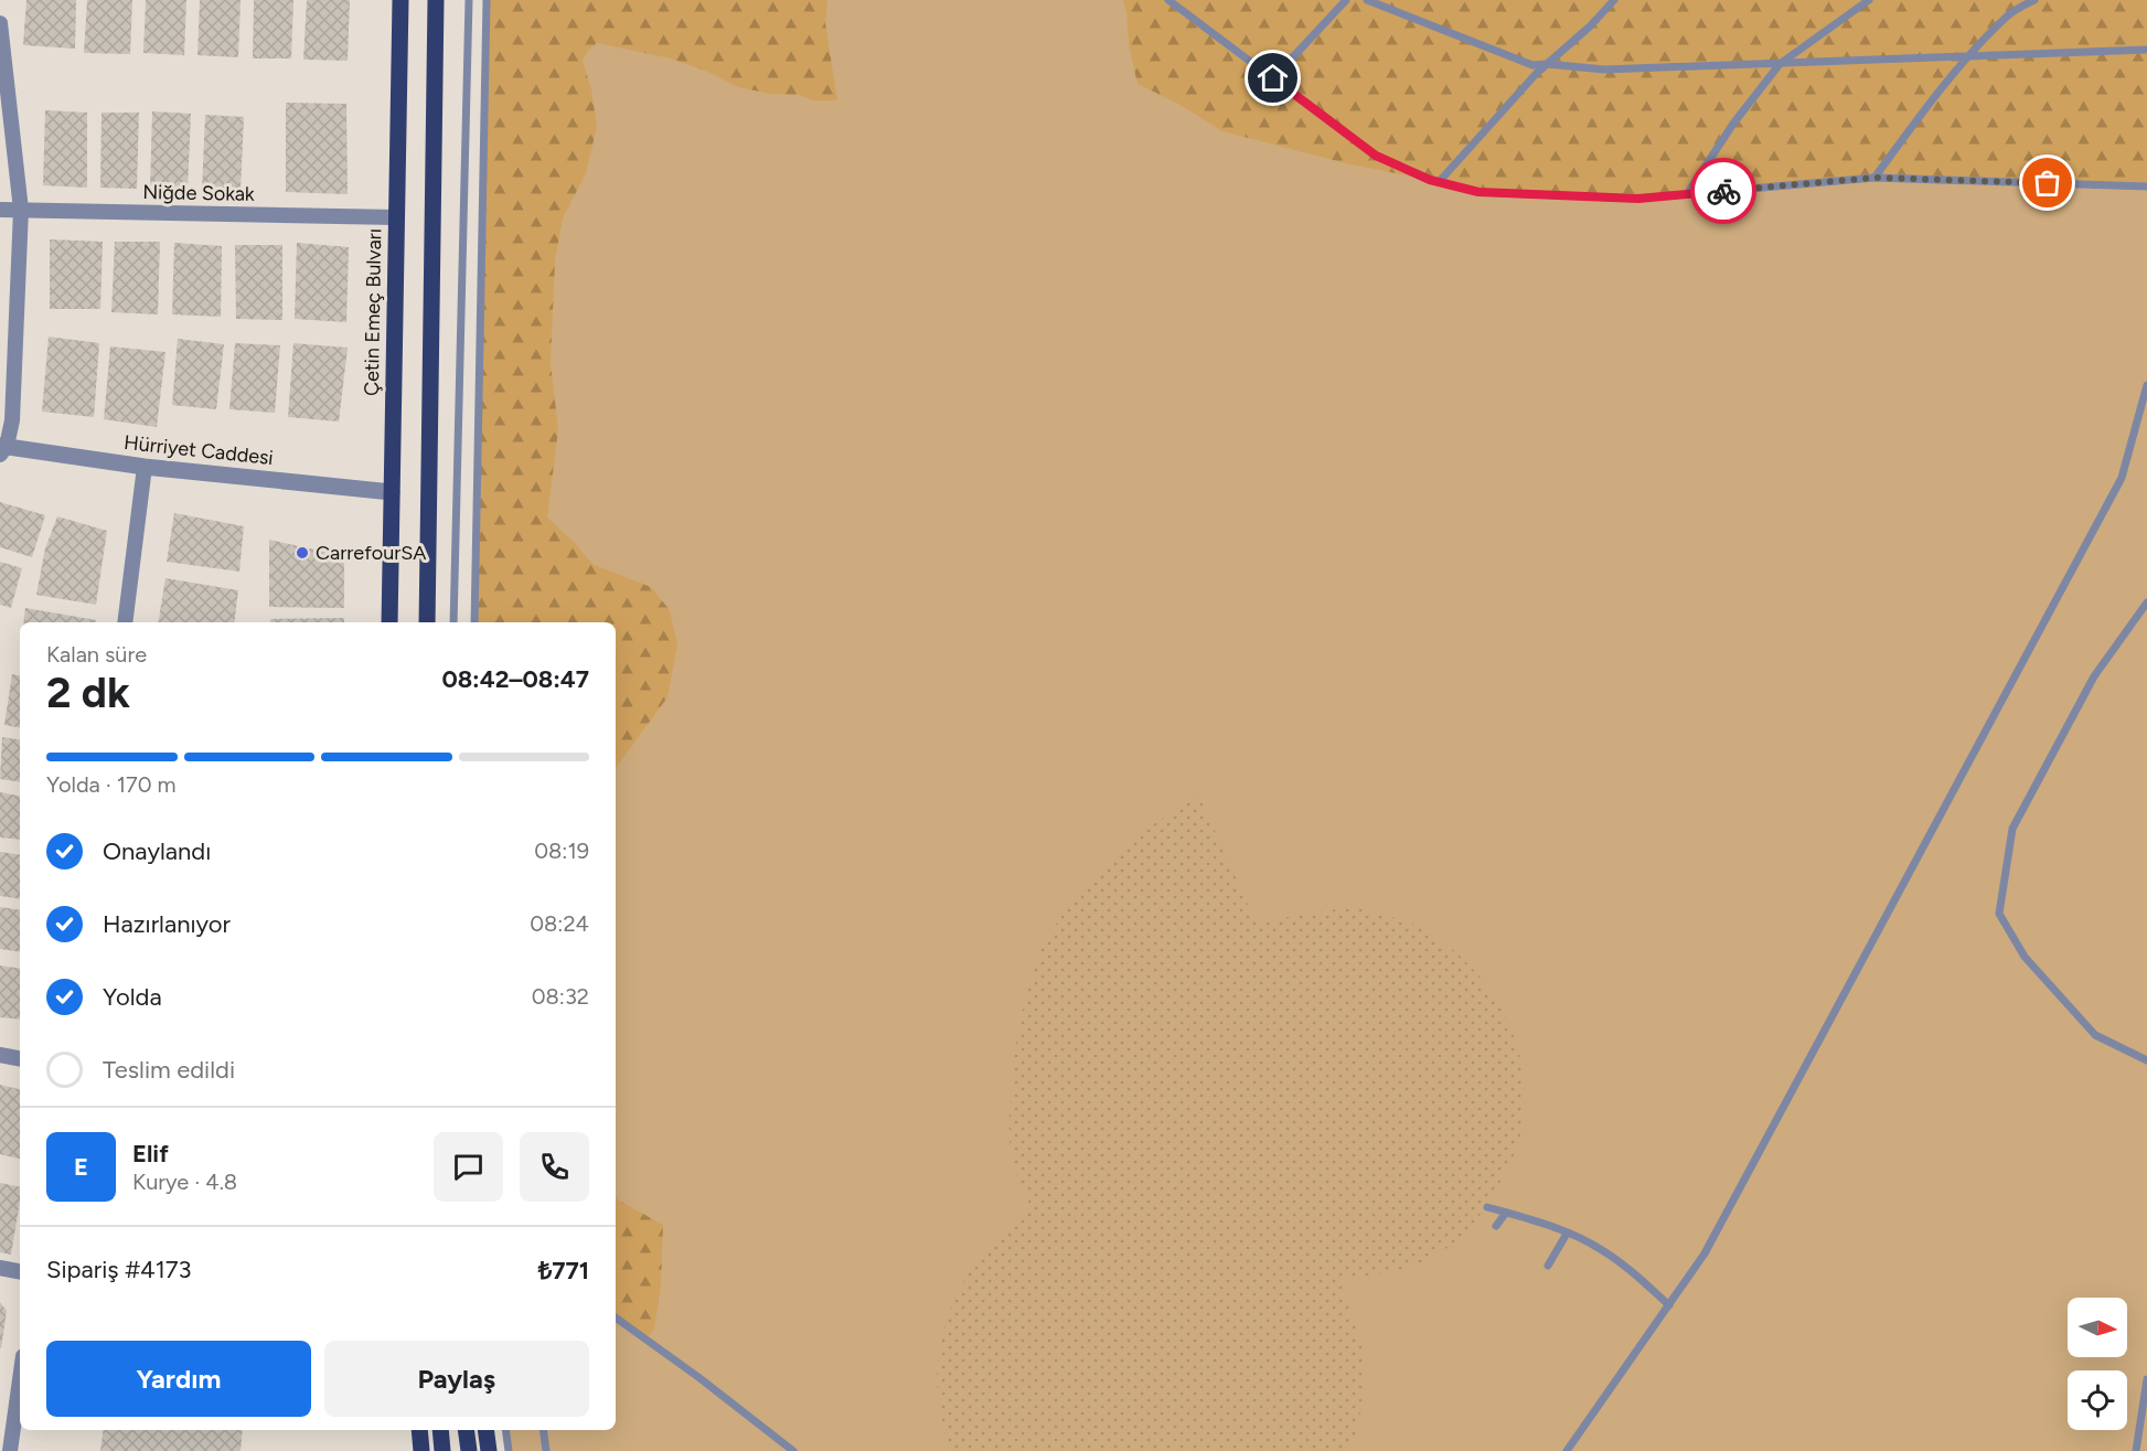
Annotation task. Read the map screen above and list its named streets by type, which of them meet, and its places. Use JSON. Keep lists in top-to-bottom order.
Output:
{
  "streets": {
    "main road": ["Çetin Emeç Bulvarı"],
    "street": ["Niğde Sokak", "Hürriyet Caddesi"]
  },
  "crossings": [
    ["Niğde Sokak", "Çetin Emeç Bulvarı"],
    ["Çetin Emeç Bulvarı", "Hürriyet Caddesi"]
  ],
  "places": ["CarrefourSA"],
  "north": "right",
  "page": {
    "heading": ["2 dk", "Kalan süre", "08:42–08:47"],
    "panel": [
      "Elif",
      "Kurye · 4.8",
      "Sipariş #4173",
      "₺771"
    ],
    "bar": "Yolda · 170 m",
    "list": [
      ["Onaylandı", "08:19"],
      ["Hazırlanıyor", "08:24"],
      ["Yolda", "08:32"],
      "Teslim edildi"
    ],
    "round": "E",
    "buttons": ["Yardım", "Paylaş"]
  }
}
